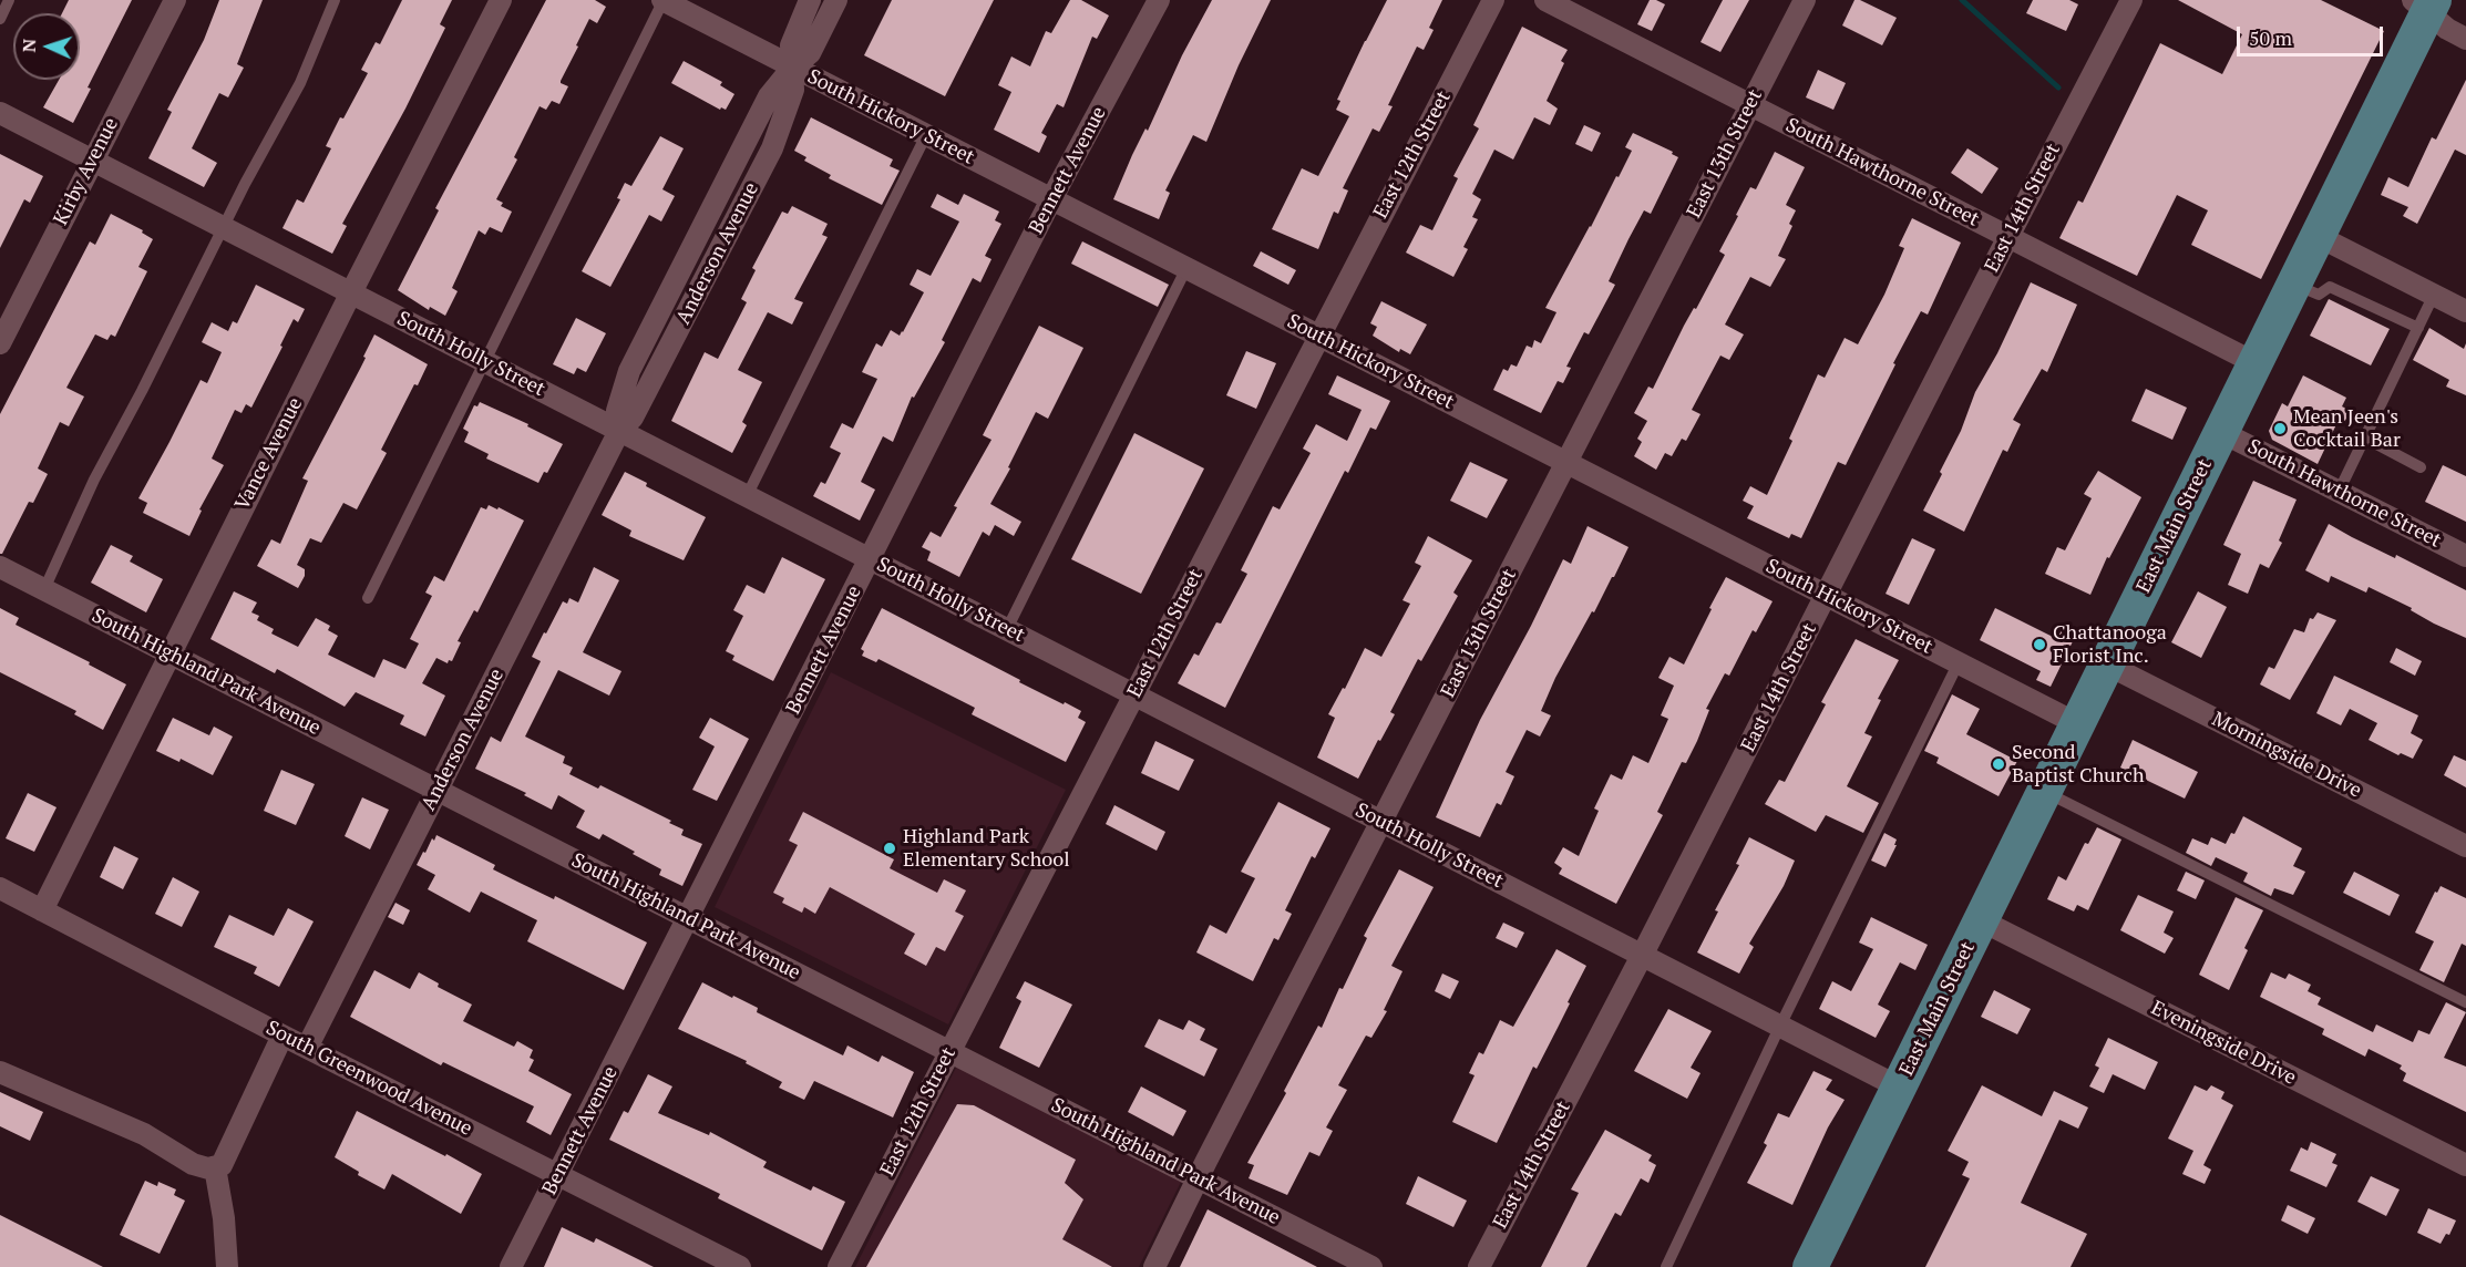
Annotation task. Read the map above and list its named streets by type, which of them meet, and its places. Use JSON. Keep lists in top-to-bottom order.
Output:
{
  "streets": {
    "main road": ["East Main Street"],
    "street": [
      "South Hickory Street",
      "East 13th Street",
      "East 12th Street",
      "Bennett Avenue",
      "Kirby Avenue",
      "South Hawthorne Street",
      "East 14th Street",
      "Anderson Avenue",
      "South Holly Street",
      "Vance Avenue",
      "South Highland Park Avenue",
      "Morningside Drive",
      "Eveningside Drive",
      "South Greenwood Avenue"
    ]
  },
  "crossings": [
    ["South Hickory Street", "East 13th Street"],
    ["South Hickory Street", "East 12th Street"],
    ["South Hickory Street", "Bennett Avenue"],
    ["South Hickory Street", "East 14th Street"],
    ["South Hickory Street", "Anderson Avenue"],
    ["South Hickory Street", "East Main Street"],
    ["East 13th Street", "South Hawthorne Street"],
    ["East 13th Street", "South Holly Street"],
    ["East 13th Street", "South Highland Park Avenue"],
    ["East 12th Street", "South Holly Street"],
    ["East 12th Street", "South Highland Park Avenue"],
    ["Bennett Avenue", "South Holly Street"],
    ["Bennett Avenue", "South Highland Park Avenue"],
    ["Bennett Avenue", "South Greenwood Avenue"],
    ["Kirby Avenue", "South Holly Street"],
    ["South Hawthorne Street", "East 14th Street"],
    ["South Hawthorne Street", "East Main Street"],
    ["East 14th Street", "South Holly Street"],
    ["Anderson Avenue", "South Holly Street"],
    ["Anderson Avenue", "South Highland Park Avenue"],
    ["Anderson Avenue", "South Greenwood Avenue"],
    ["South Holly Street", "Vance Avenue"],
    ["South Holly Street", "East Main Street"],
    ["Vance Avenue", "South Highland Park Avenue"],
    ["Vance Avenue", "South Greenwood Avenue"],
    ["East Main Street", "Morningside Drive"],
    ["East Main Street", "Eveningside Drive"]
  ],
  "places": [
    "Mean Jeen's Cocktail Bar",
    "Chattanooga Florist Inc.",
    "Second Baptist Church",
    "Highland Park Elementary School"
  ],
  "scale_bar": "50 m",
  "north": "left"
}
